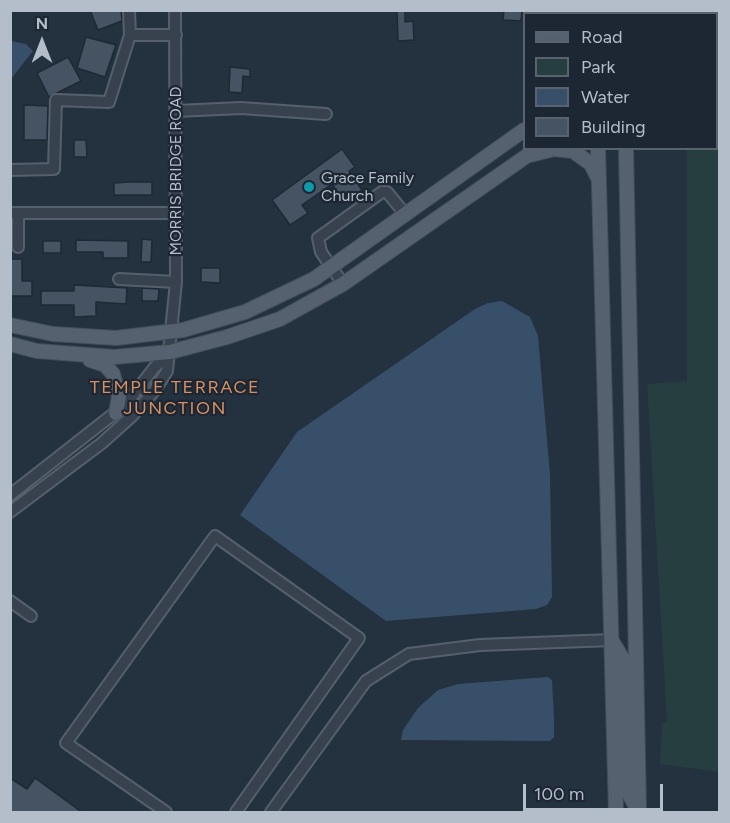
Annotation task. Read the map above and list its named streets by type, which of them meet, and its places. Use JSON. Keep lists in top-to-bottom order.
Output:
{
  "streets": {
    "street": ["MORRIS BRIDGE ROAD"]
  },
  "districts": ["TEMPLE TERRACE JUNCTION"],
  "places": ["Grace Family Church"],
  "legend": [
    "Road",
    "Park",
    "Water",
    "Building"
  ],
  "scale_bar": "100 m",
  "north": "top"
}
